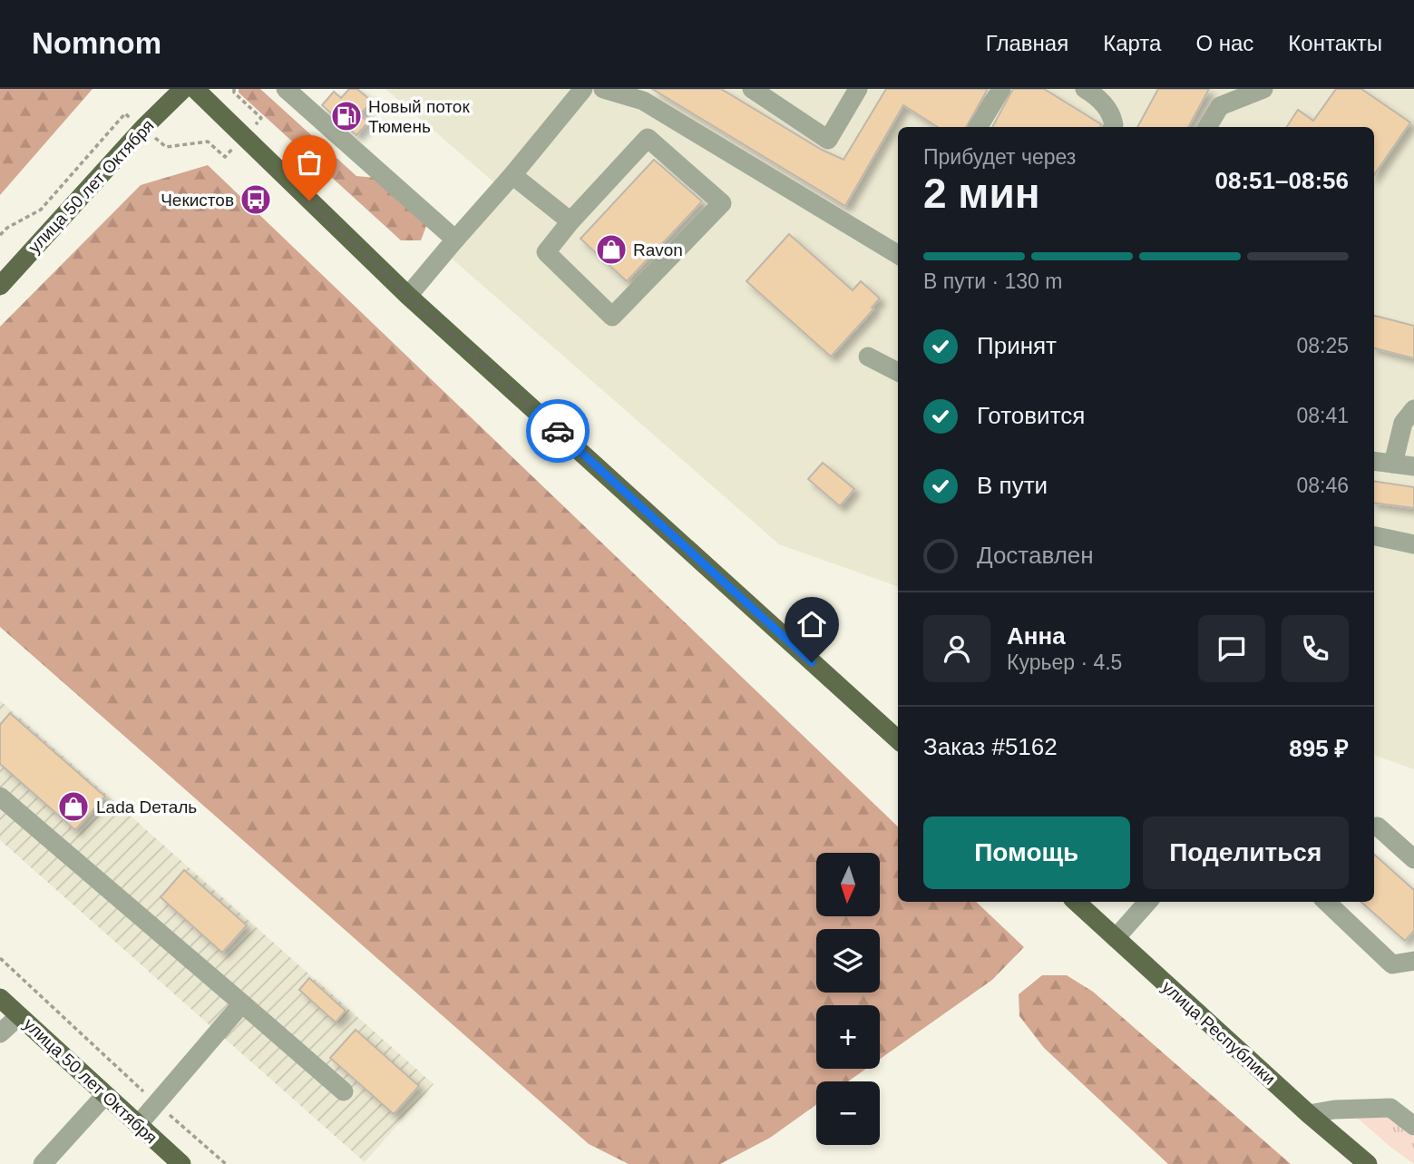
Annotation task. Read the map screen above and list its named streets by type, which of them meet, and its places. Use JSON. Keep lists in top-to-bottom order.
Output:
{
  "streets": {
    "main road": ["улица 50 лет Октября", "улица Республики"]
  },
  "places": {
    "fuel station": ["Новый поток Тюмень"],
    "bus stop": ["Чекистов"],
    "shop": ["Ravon", "Lada Dеталь"]
  },
  "north": "bottom",
  "page": {
    "header": "Nomnom",
    "nav": [
      "Главная",
      "Карта",
      "О нас",
      "Контакты"
    ],
    "heading": ["2 мин", "Прибудет через", "08:51–08:56"],
    "panel": [
      "Анна",
      "Курьер · 4.5",
      "Заказ #5162",
      "895 ₽"
    ],
    "bar": "В пути · 130 m",
    "list": [
      ["Принят", "08:25"],
      ["Готовится", "08:41"],
      ["В пути", "08:46"],
      "Доставлен"
    ],
    "buttons": ["Помощь", "Поделиться"],
    "map_buttons": ["+", "−"]
  }
}
